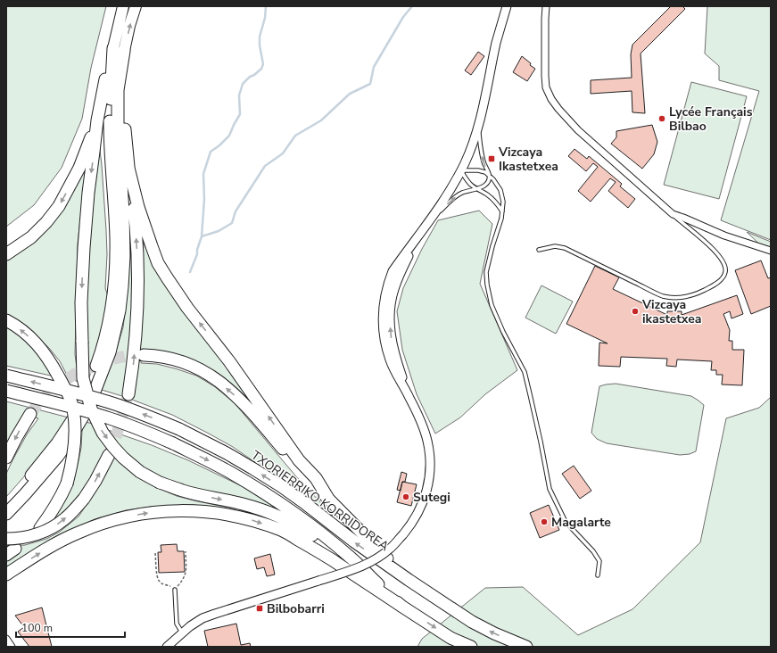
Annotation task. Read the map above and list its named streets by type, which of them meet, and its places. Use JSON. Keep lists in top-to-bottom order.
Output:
{
  "streets": {
    "highway": ["TXORIERRIKO KORRIDOREA"]
  },
  "places": {
    "other": [
      "Lycée Français Bilbao",
      "Vizcaya ikastetxea",
      "Sutegi",
      "Magalarte"
    ],
    "transit": ["Vizcaya Ikastetxea", "Bilbobarri"]
  },
  "scale_bar": "100 m"
}
